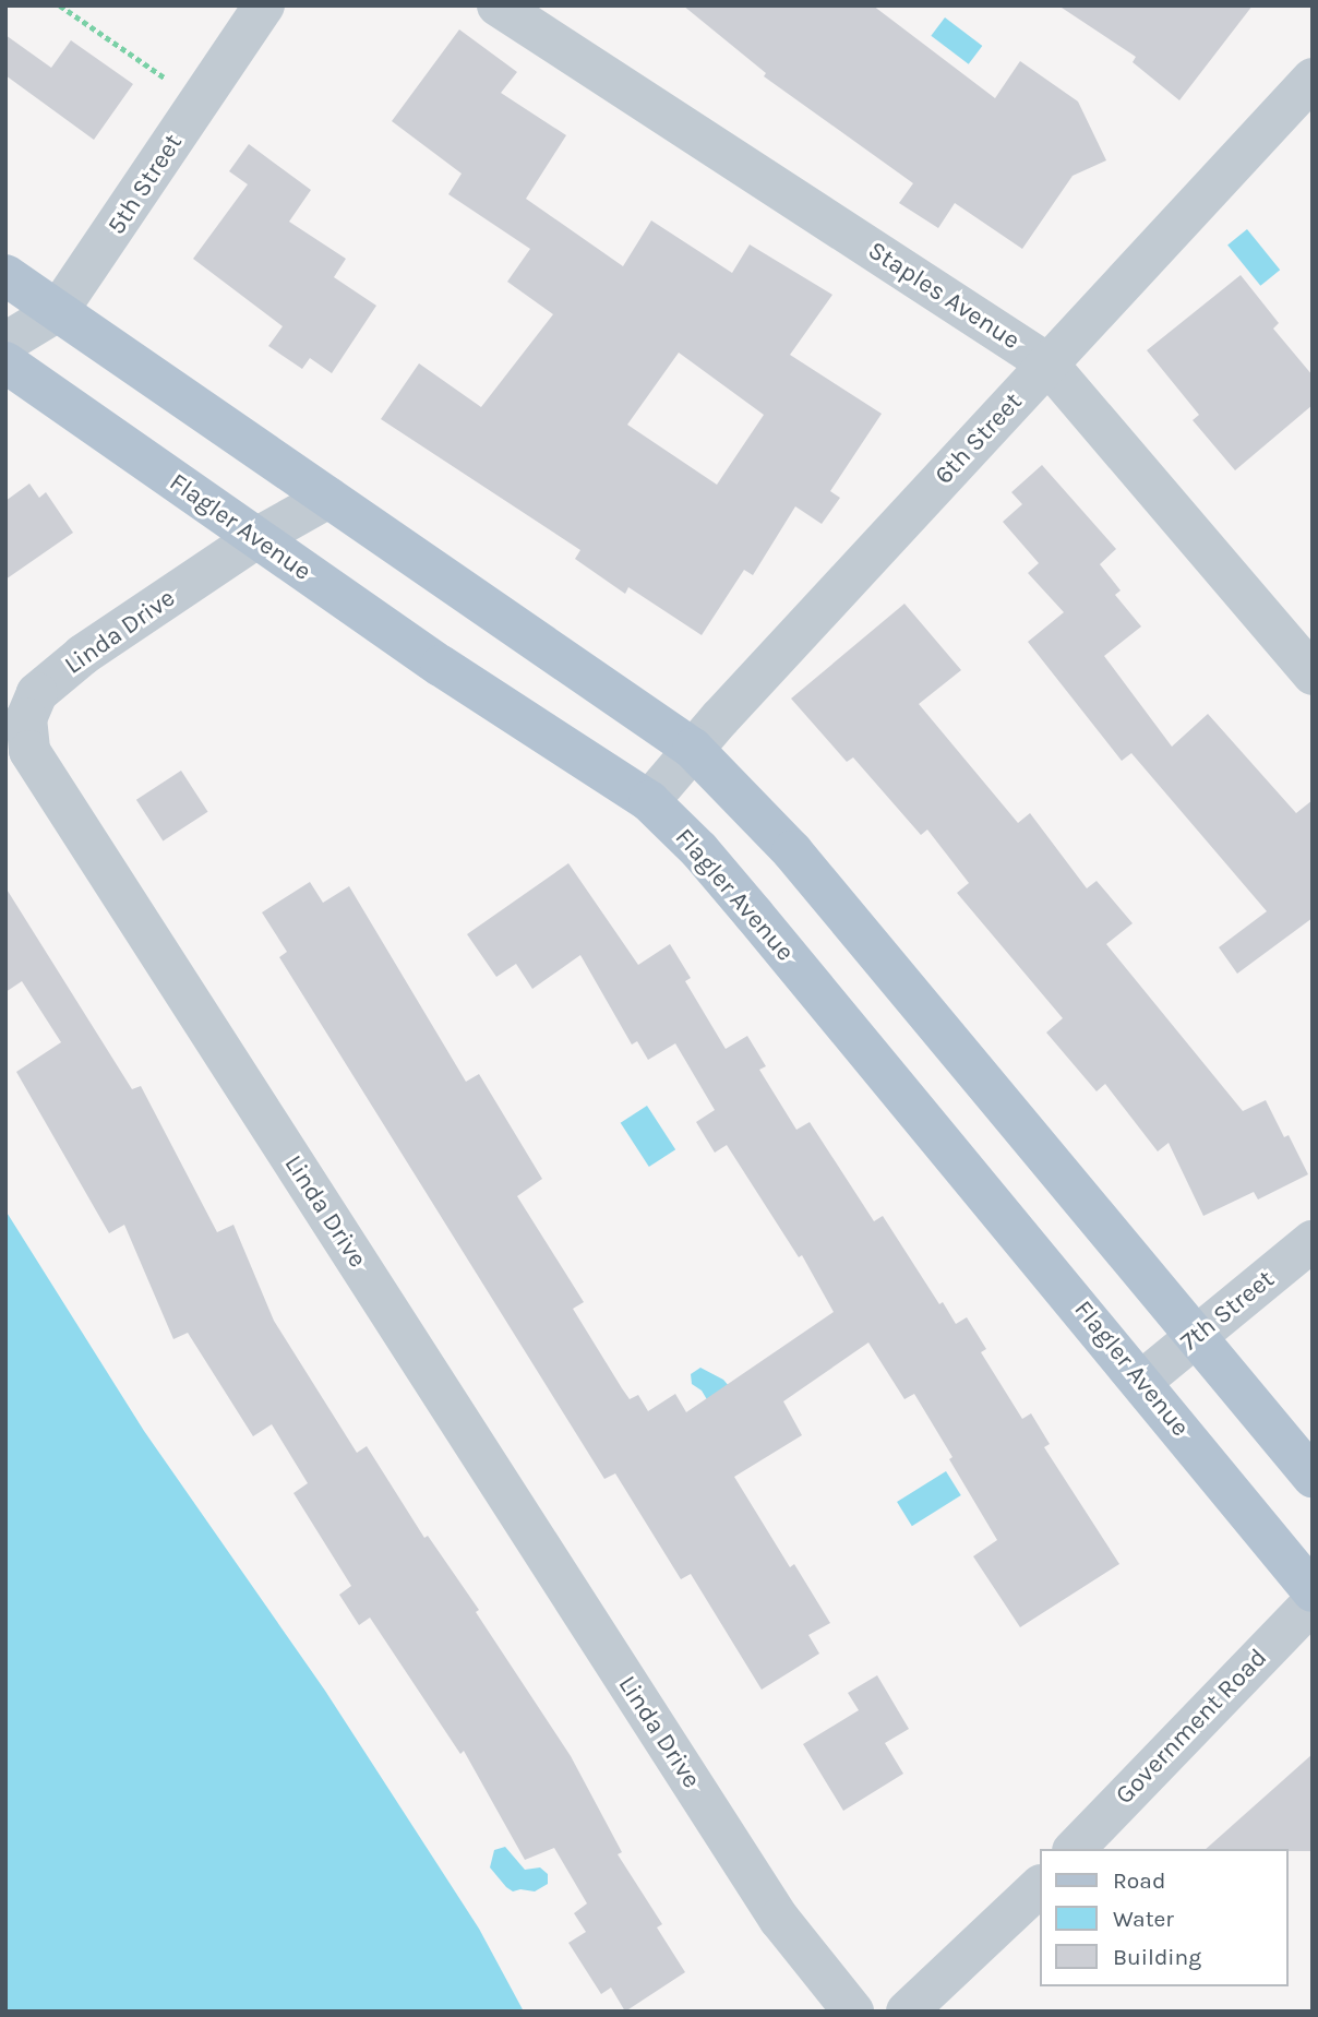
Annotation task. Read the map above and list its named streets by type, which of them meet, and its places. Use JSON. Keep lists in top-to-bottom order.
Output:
{
  "streets": {
    "main road": ["Flagler Avenue"],
    "street": [
      "5th Street",
      "Staples Avenue",
      "6th Street",
      "Linda Drive",
      "7th Street",
      "Government Road"
    ]
  },
  "crossings": [
    ["Staples Avenue", "6th Street"],
    ["6th Street", "Flagler Avenue"],
    ["Flagler Avenue", "Linda Drive"],
    ["Flagler Avenue", "7th Street"]
  ],
  "legend": ["Road", "Water", "Building"]
}
